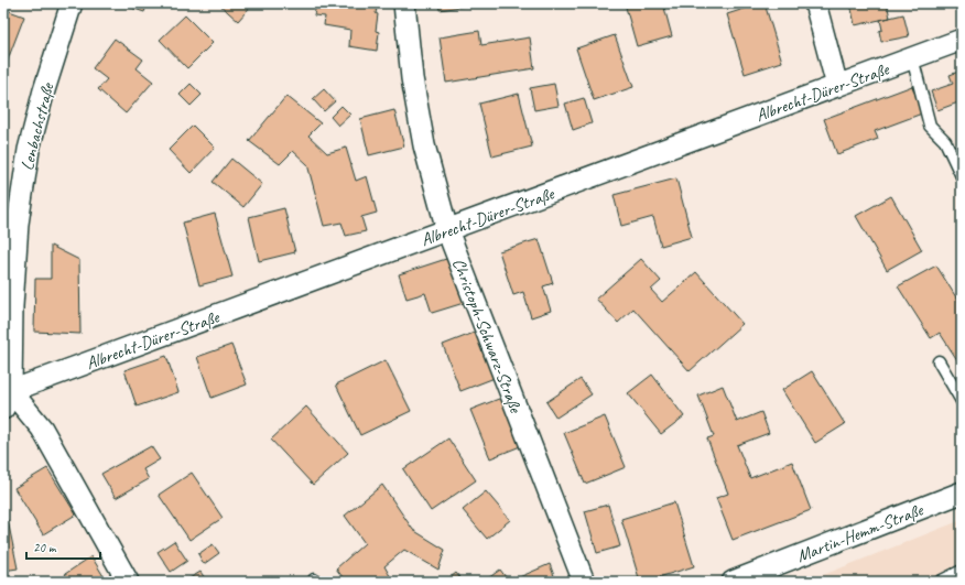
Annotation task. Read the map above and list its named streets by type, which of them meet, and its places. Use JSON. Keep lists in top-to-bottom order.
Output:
{
  "streets": {
    "street": [
      "Albrecht-Dürer-Straße",
      "Lenbachstraße",
      "Christoph-Schwarz-Straße",
      "Martin-Hemm-Straße"
    ]
  },
  "crossings": [
    ["Albrecht-Dürer-Straße", "Lenbachstraße"],
    ["Albrecht-Dürer-Straße", "Christoph-Schwarz-Straße"]
  ],
  "scale_bar": "20 m"
}
